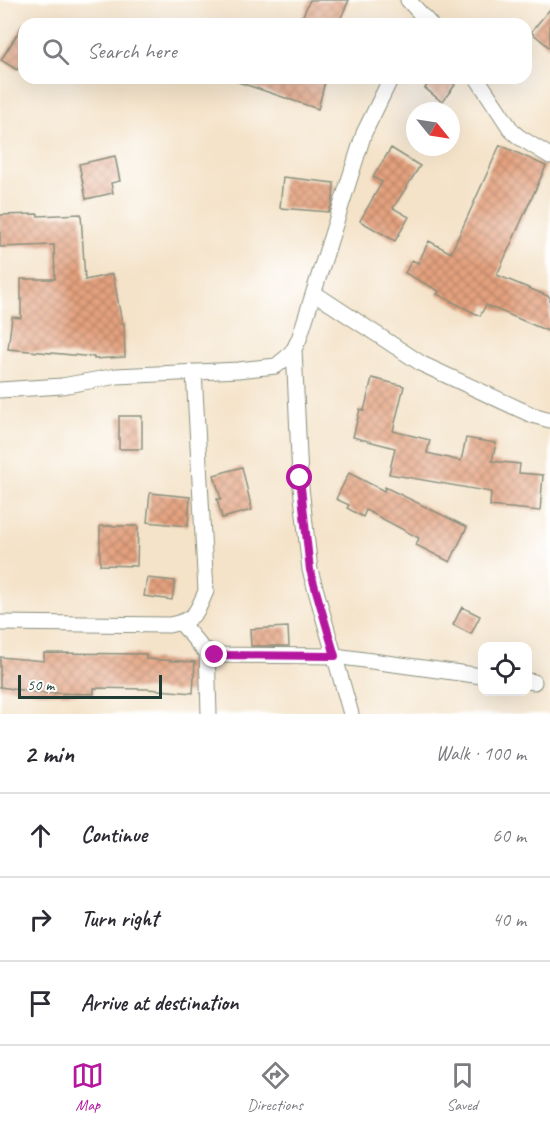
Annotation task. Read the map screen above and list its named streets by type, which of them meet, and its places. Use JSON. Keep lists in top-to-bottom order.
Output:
{
  "scale_bar": "50 m",
  "north": "bottom right",
  "page": {
    "search": "Search here",
    "scale": "50 m",
    "heading": ["2 min", "Walk · 100 m"],
    "list": [
      ["Continue", "60 m"],
      ["Turn right", "40 m"],
      "Arrive at destination"
    ],
    "nav": ["Map", "Directions", "Saved"]
  }
}
